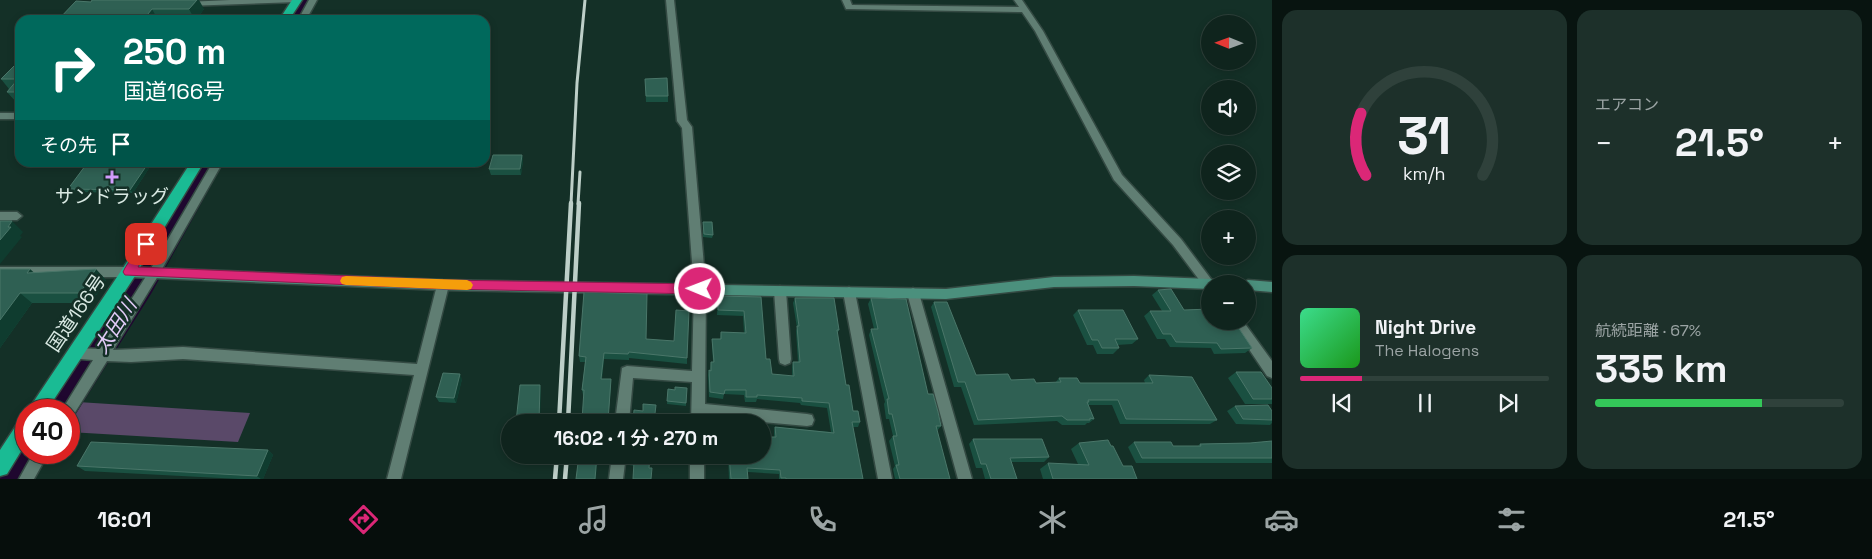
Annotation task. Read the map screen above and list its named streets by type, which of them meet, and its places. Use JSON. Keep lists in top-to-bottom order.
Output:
{
  "streets": {
    "highway": ["国道166号"]
  },
  "water": ["太田川"],
  "places": {
    "health": ["サンドラッグ"]
  },
  "north": "left",
  "page": {
    "tile": [
      "エアコン",
      ["航続距離 · 67%", "335 km"]
    ],
    "map_buttons": ["+", "−"],
    "turn": ["250 m", "国道166号"],
    "then": "その先",
    "heat": ["−", "21.5°", "+"],
    "song": ["Night Drive", "The Halogens"],
    "limit": "40",
    "trip": "16:02 · 1 分 · 270 m",
    "tabs": ["16:01", "21.5°"],
    "gauge": ["31", "km/h"]
  }
}
